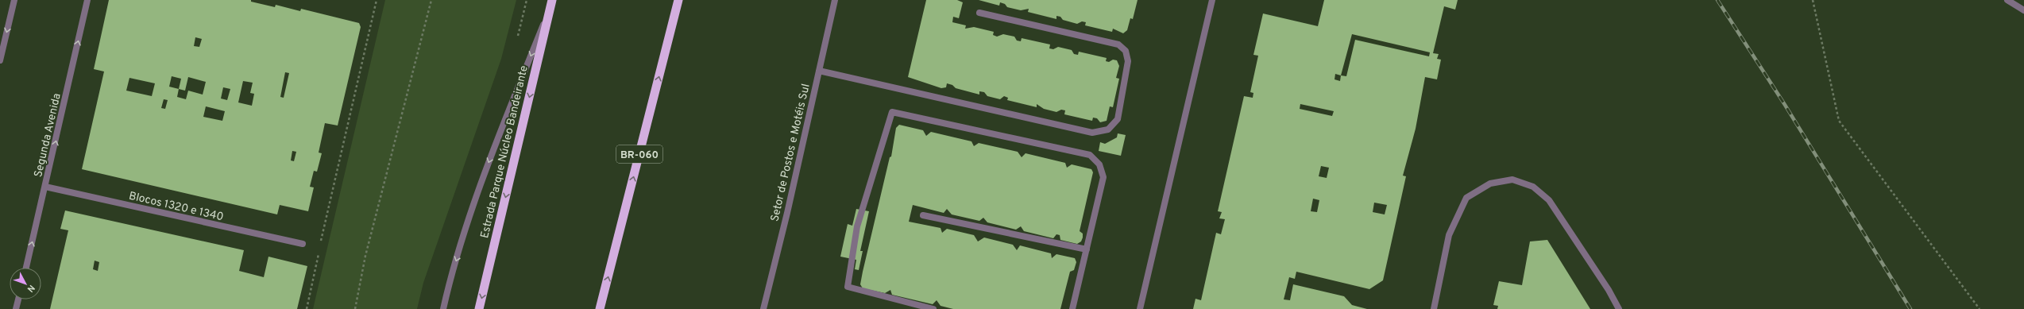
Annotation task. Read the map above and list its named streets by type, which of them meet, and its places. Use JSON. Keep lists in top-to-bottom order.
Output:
{
  "streets": {
    "highway": ["Estrada Parque Núcleo Bandeirante", "BR-060"],
    "street": ["Segunda Avenida", "Setor de Postos e Motéis Sul", "Blocos 1320 e 1340"]
  },
  "crossings": [
    ["Segunda Avenida", "Blocos 1320 e 1340"]
  ],
  "one_way": ["Segunda Avenida", "Estrada Parque Núcleo Bandeirante"],
  "north": "bottom right"
}
